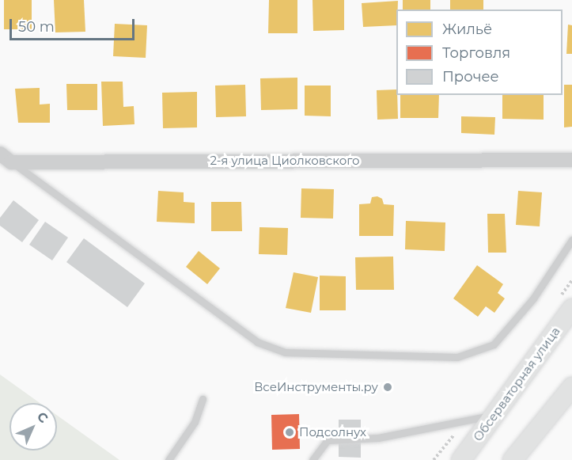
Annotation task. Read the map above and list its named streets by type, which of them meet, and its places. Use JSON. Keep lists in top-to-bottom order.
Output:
{
  "streets": {
    "main road": ["Обсерваторная улица"],
    "street": ["2-я улица Циолковского"]
  },
  "places": ["ВсеИнструменты.ру", "Подсолнух"],
  "legend": ["Жильё", "Торговля", "Прочее"],
  "scale_bar": "50 m",
  "north": "top right"
}
